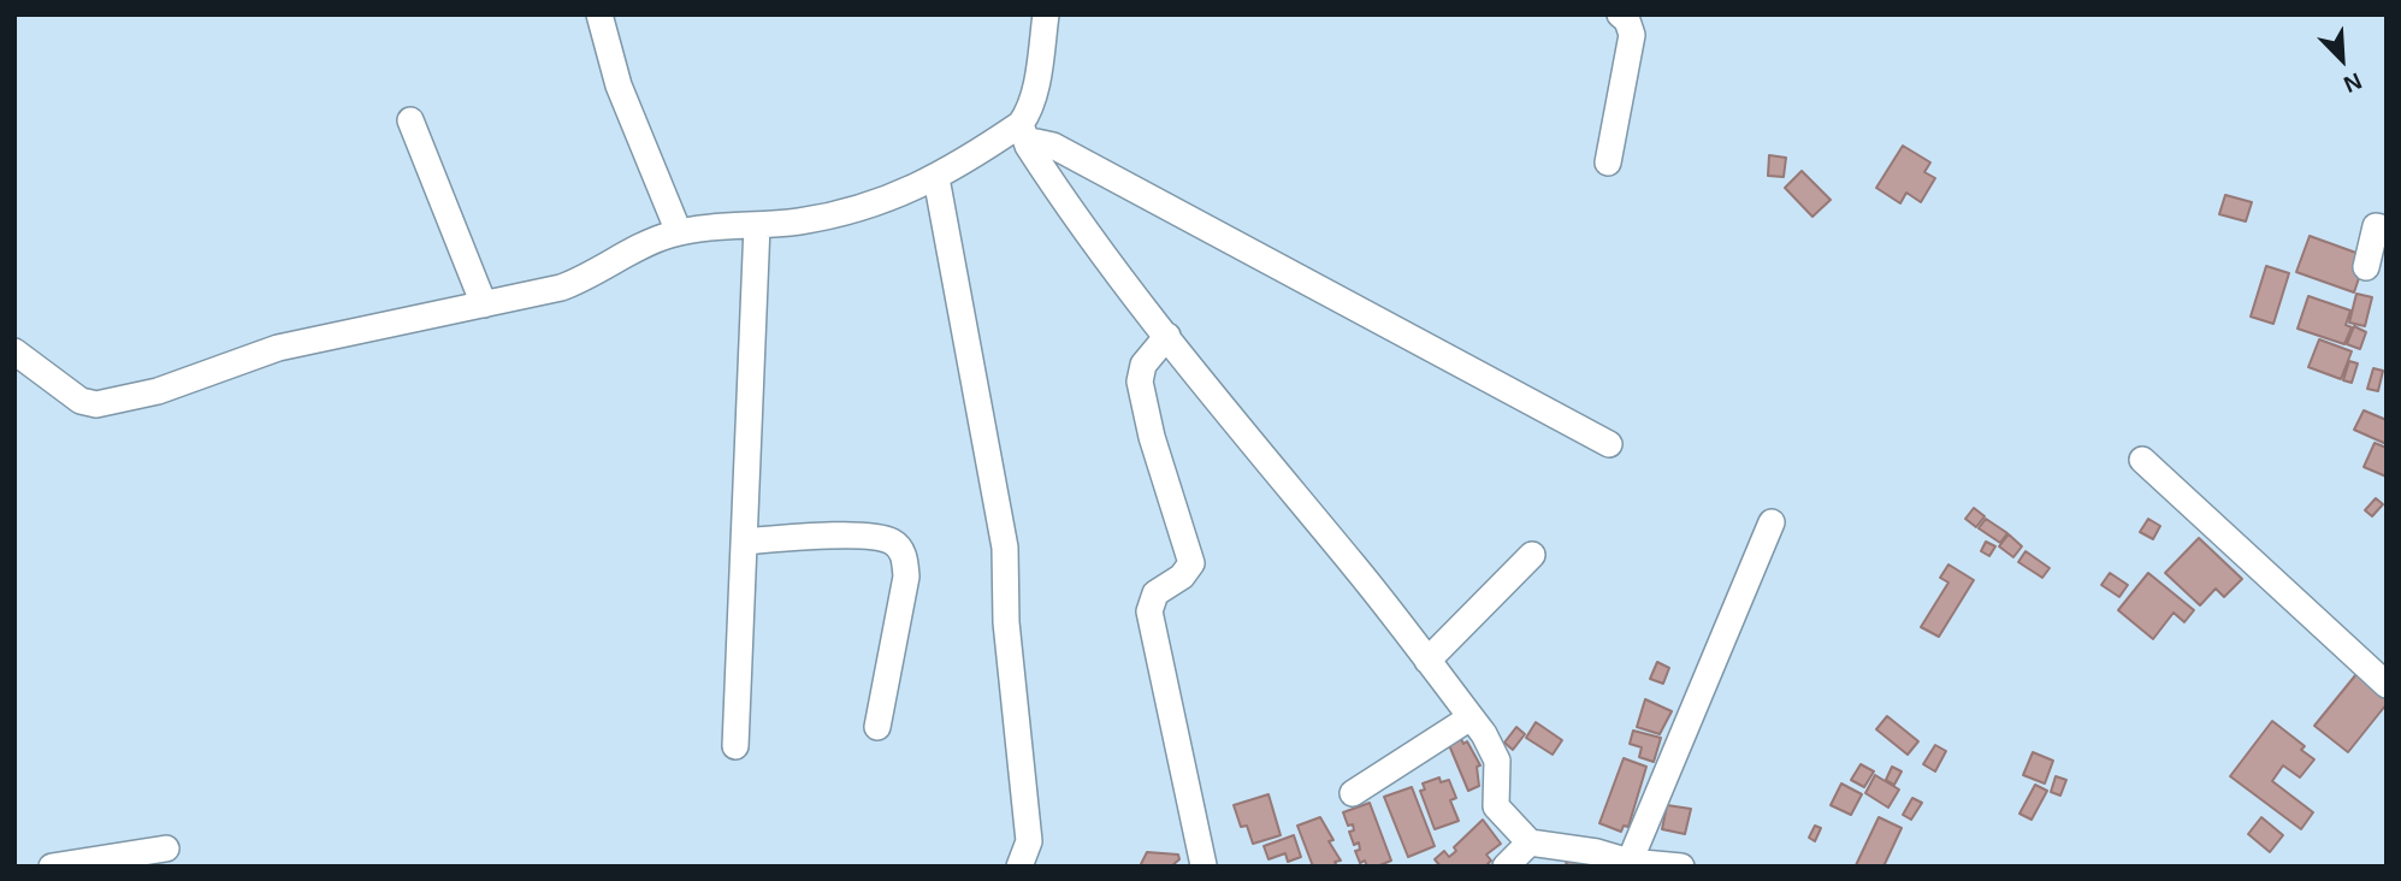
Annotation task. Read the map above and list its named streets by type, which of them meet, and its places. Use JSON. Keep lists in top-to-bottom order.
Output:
{
  "north": "bottom right"
}
